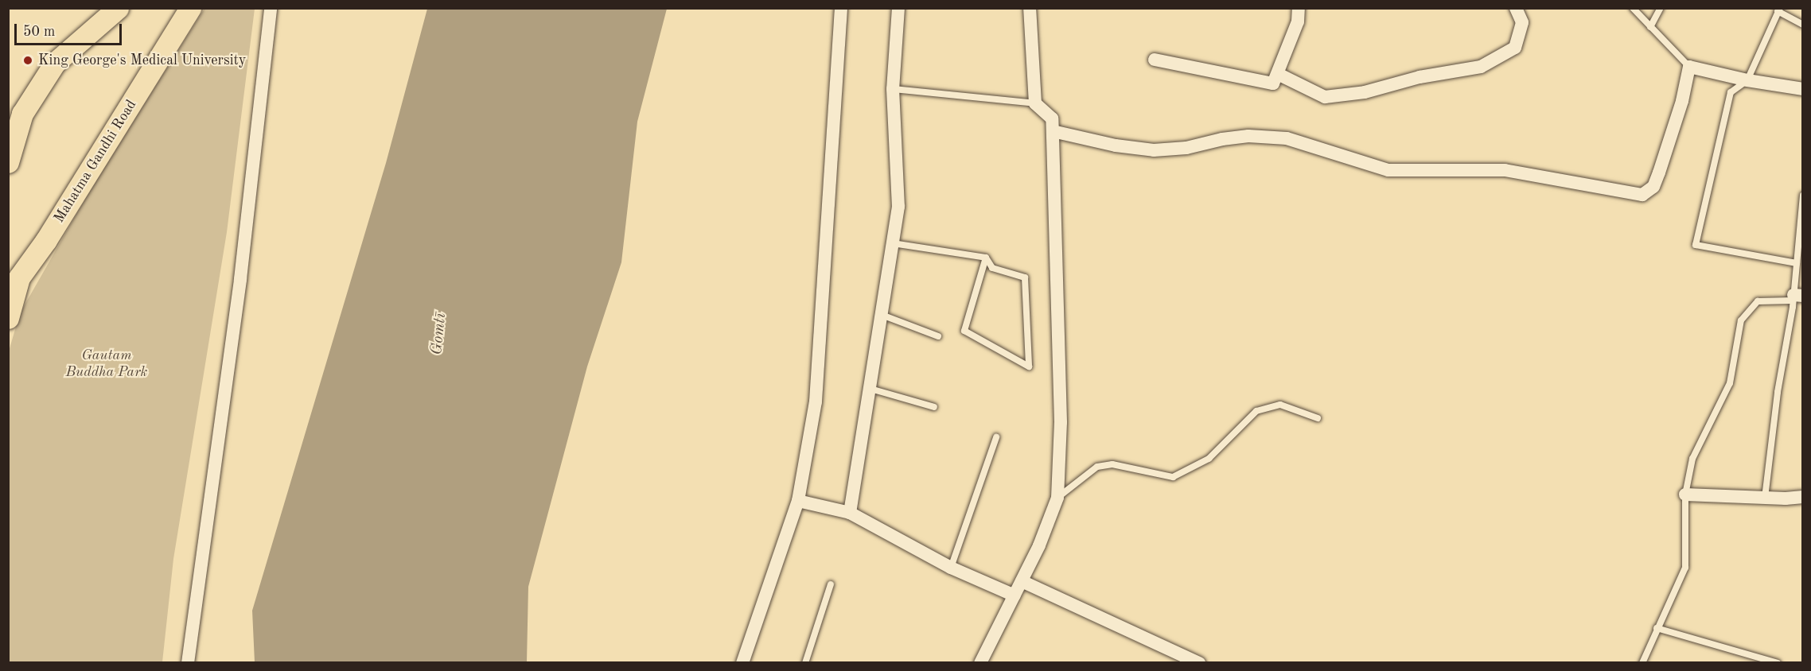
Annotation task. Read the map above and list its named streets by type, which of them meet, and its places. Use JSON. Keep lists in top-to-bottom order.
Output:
{
  "streets": {
    "main road": ["Mahatma Gandhi Road"]
  },
  "water": ["Gomtī"],
  "parks": ["Gautam Buddha Park"],
  "places": ["King George's Medical University"],
  "scale_bar": "50 m"
}
